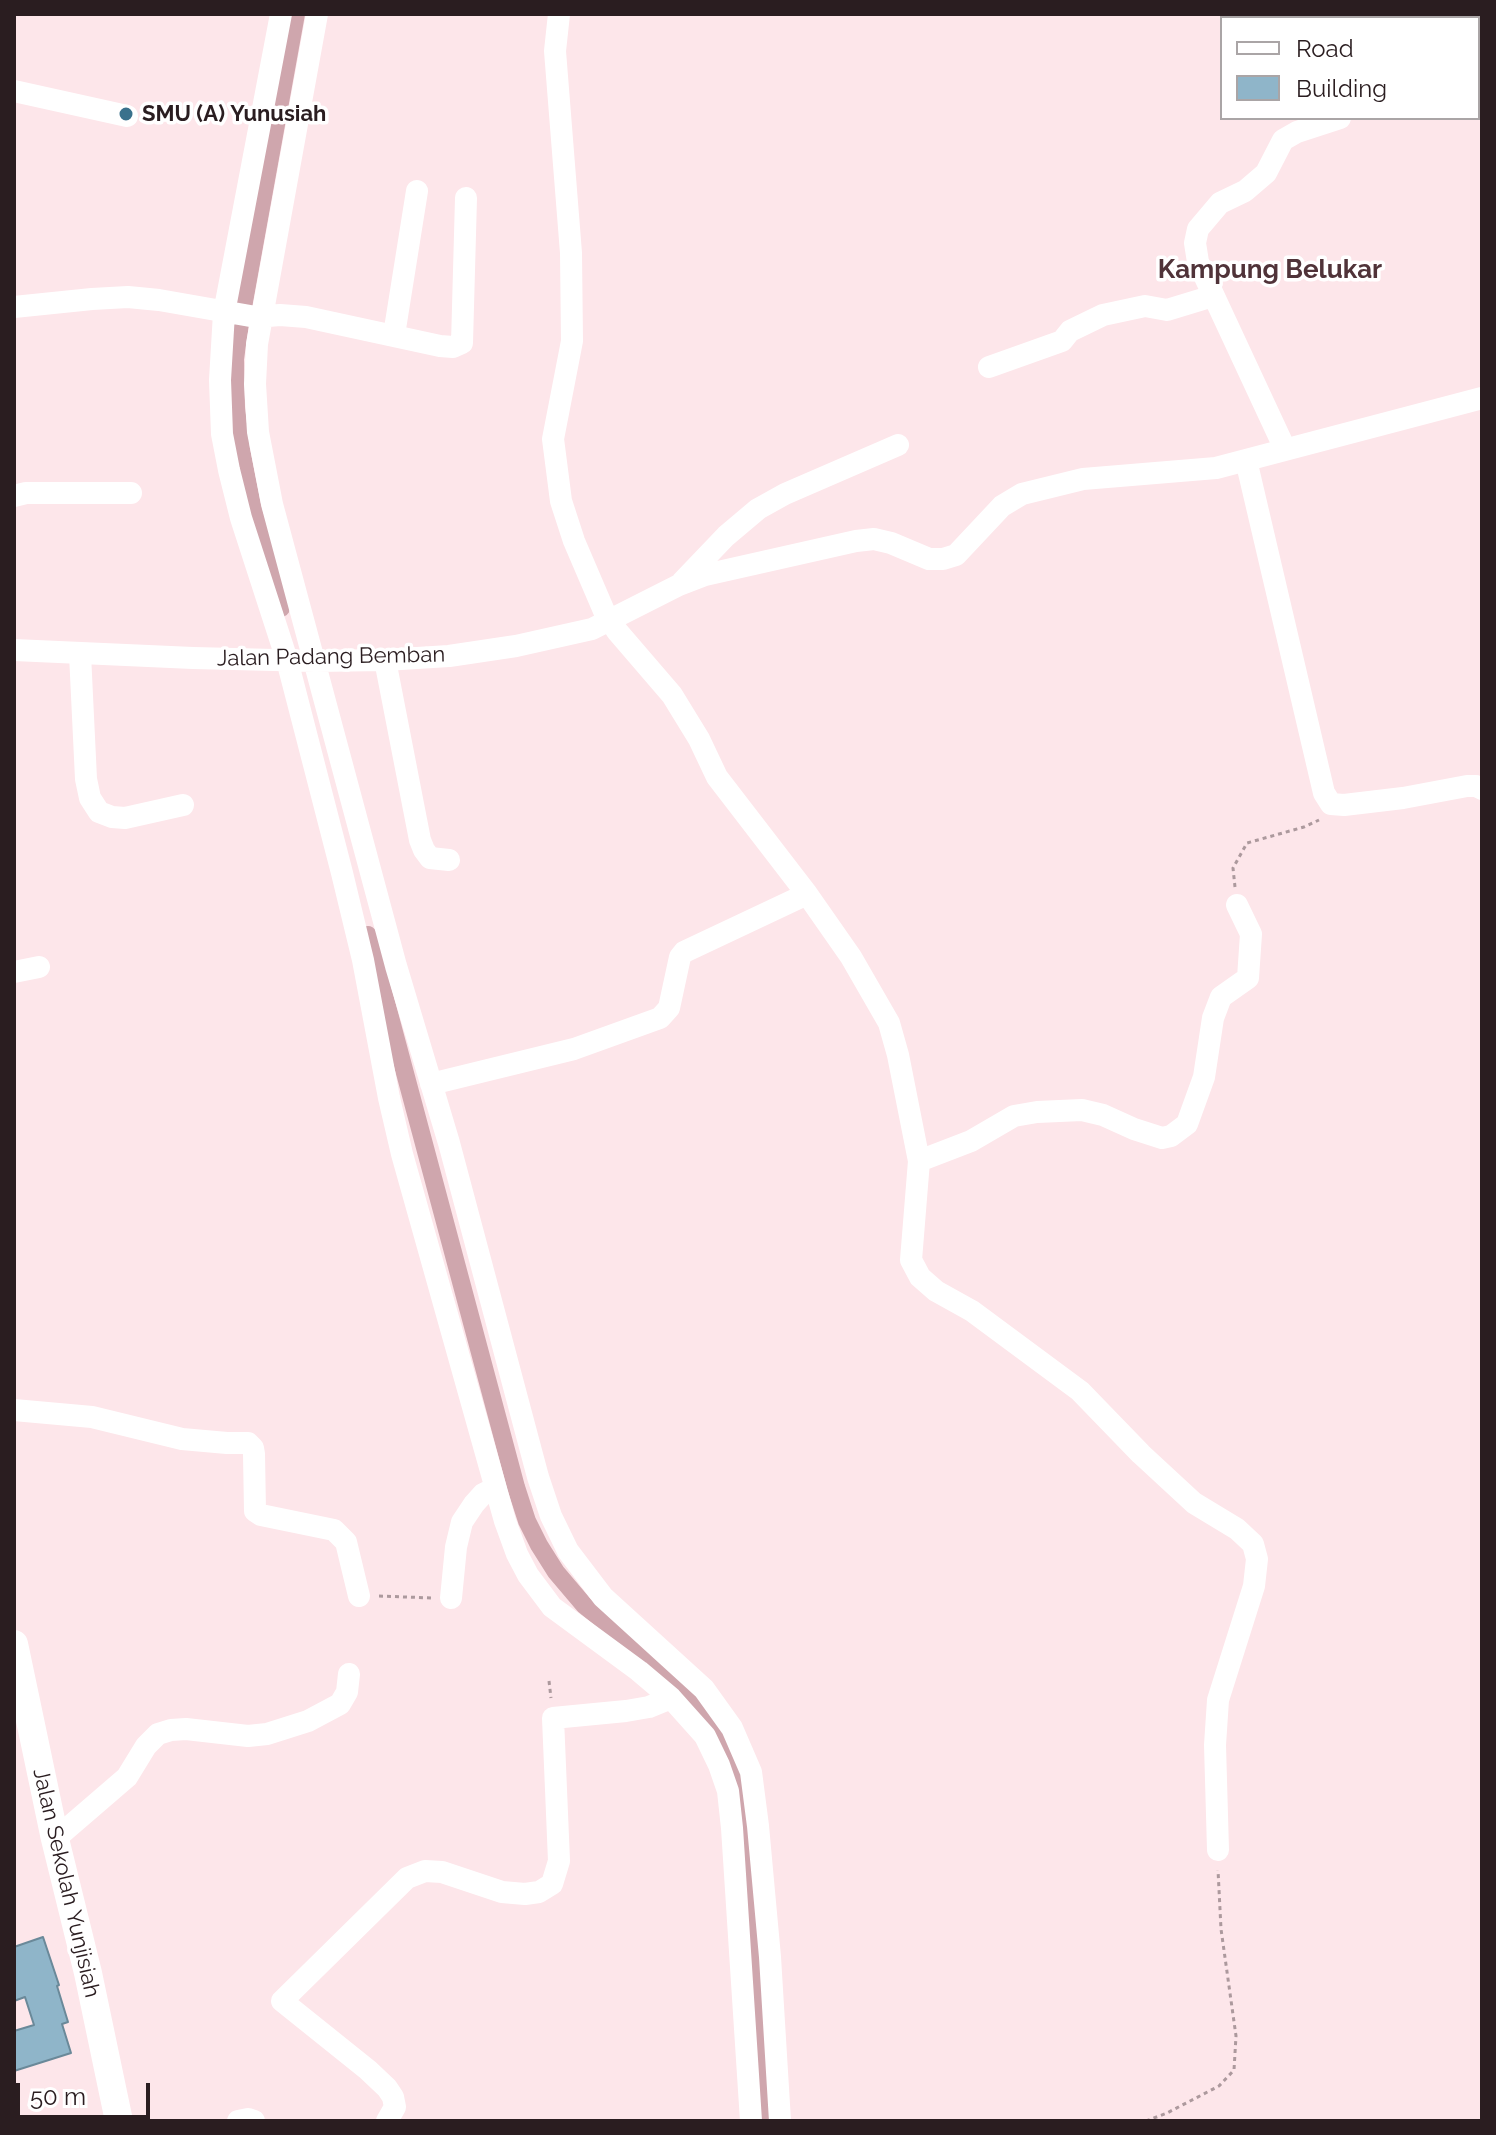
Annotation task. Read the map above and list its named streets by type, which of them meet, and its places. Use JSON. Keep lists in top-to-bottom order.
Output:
{
  "streets": {
    "main road": ["Jalan Sekolah Yunjisiah"],
    "street": ["Jalan Padang Bemban"]
  },
  "districts": ["Kampung Belukar"],
  "places": ["SMU (A) Yunusiah"],
  "legend": ["Road", "Building"],
  "scale_bar": "50 m"
}
